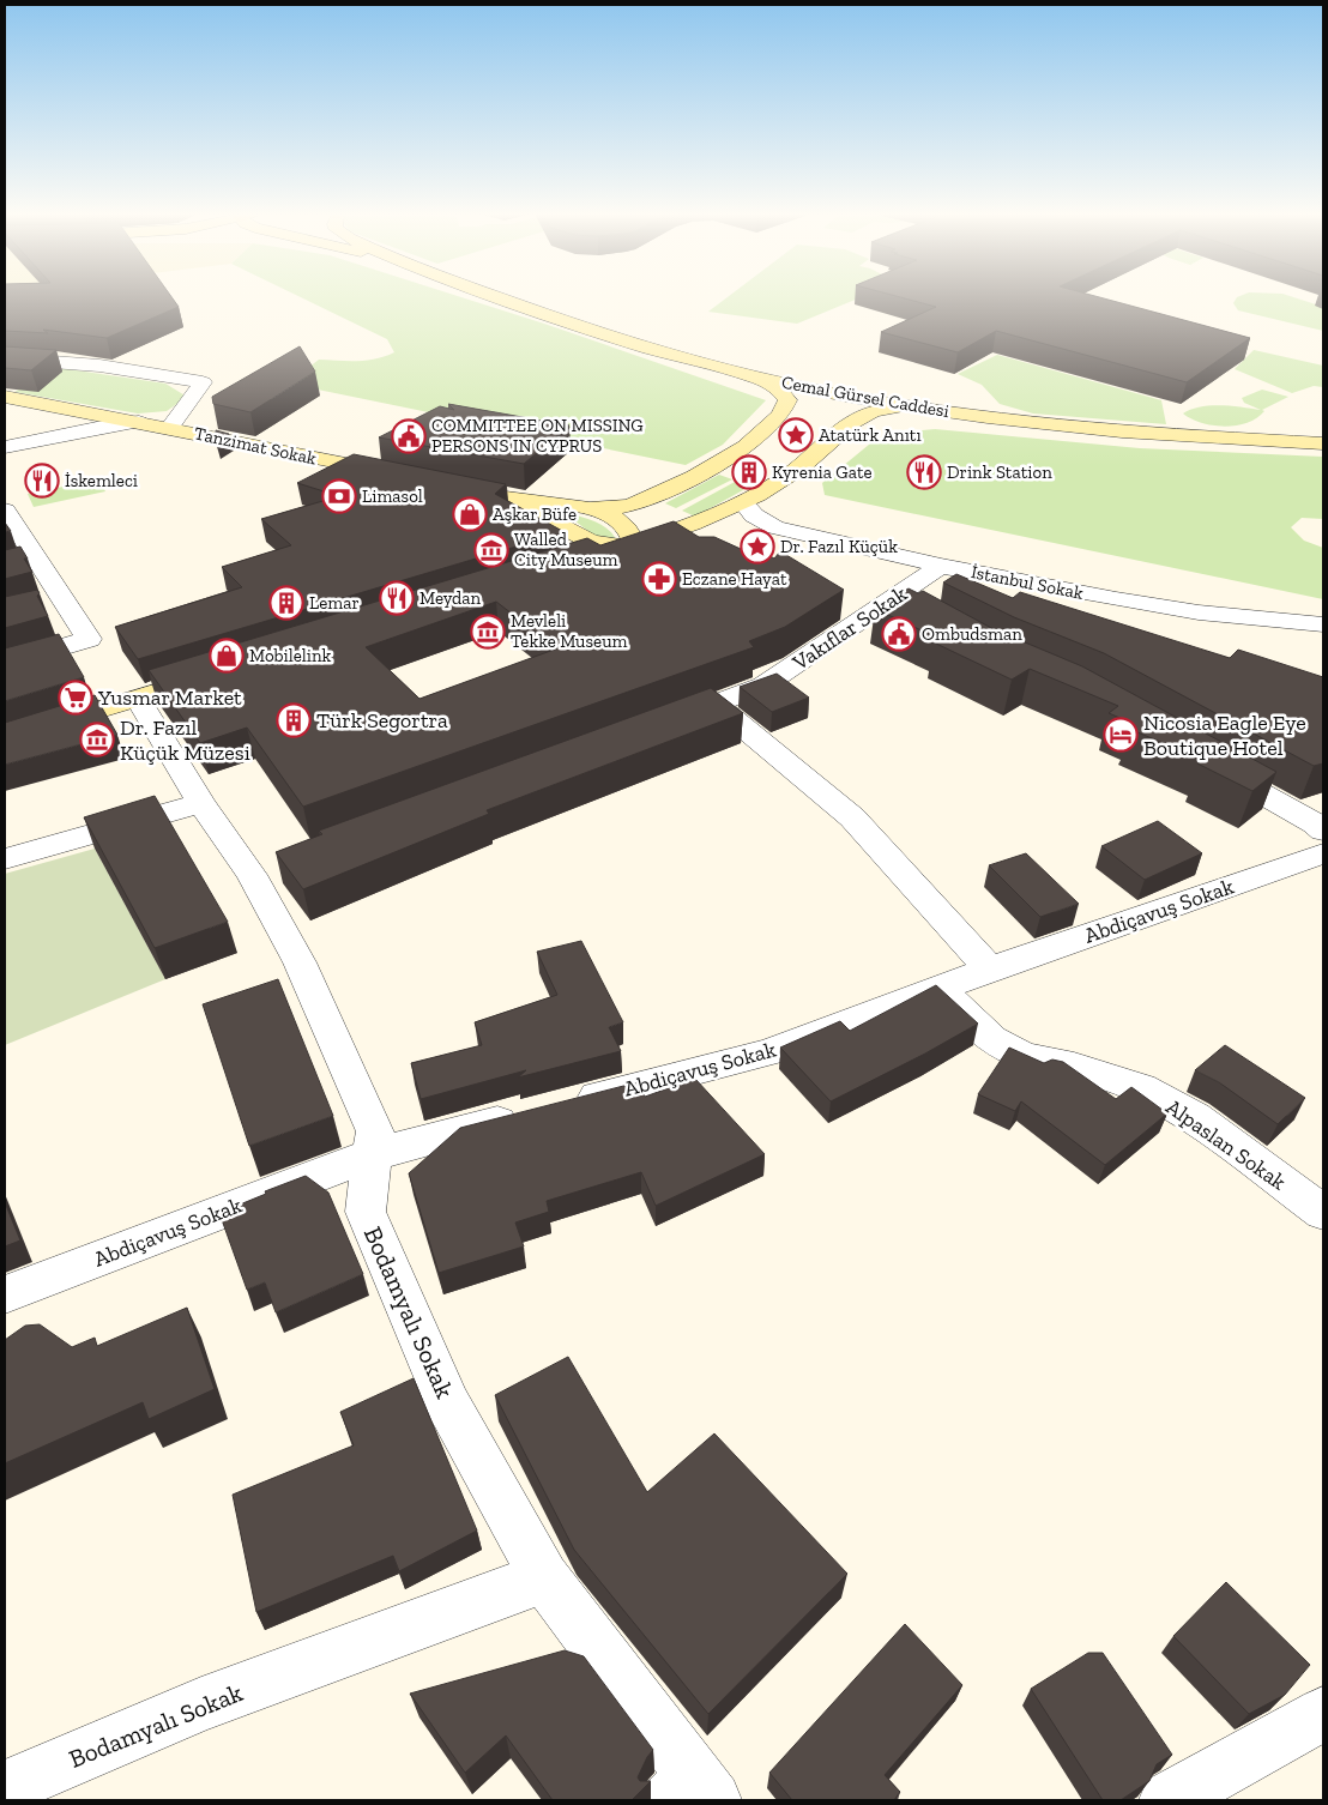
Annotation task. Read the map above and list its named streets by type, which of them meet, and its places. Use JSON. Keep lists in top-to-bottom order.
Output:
{
  "streets": {
    "street": [
      "Cemal Gürsel Caddesi",
      "Tanzimat Sokak",
      "İstanbul Sokak",
      "Vakıflar Sokak",
      "Abdiçavuş Sokak",
      "Alpaslan Sokak",
      "Bodamyalı Sokak"
    ]
  },
  "crossings": [
    ["İstanbul Sokak", "Vakıflar Sokak"],
    ["Abdiçavuş Sokak", "Alpaslan Sokak"],
    ["Abdiçavuş Sokak", "Bodamyalı Sokak"]
  ],
  "places": {
    "place": ["Atatürk Anıtı", "Dr. Fazıl Küçük"],
    "public building": ["COMMITTEE ON MISSING PERSONS IN CYPRUS", "Ombudsman"],
    "building": ["Kyrenia Gate", "Lemar", "Türk Segortra"],
    "restaurant": ["Drink Station", "İskemleci", "Meydan"],
    "bank": ["Limasol"],
    "shop": ["Aşkar Büfe", "Mobilelink"],
    "museum": ["Walled City Museum", "Mevleli Tekke Museum", "Dr. Fazıl Küçük Müzesi"],
    "pharmacy": ["Eczane Hayat"],
    "supermarket": ["Yusmar Market"],
    "hotel": ["Nicosia Eagle Eye Boutique Hotel"]
  }
}
